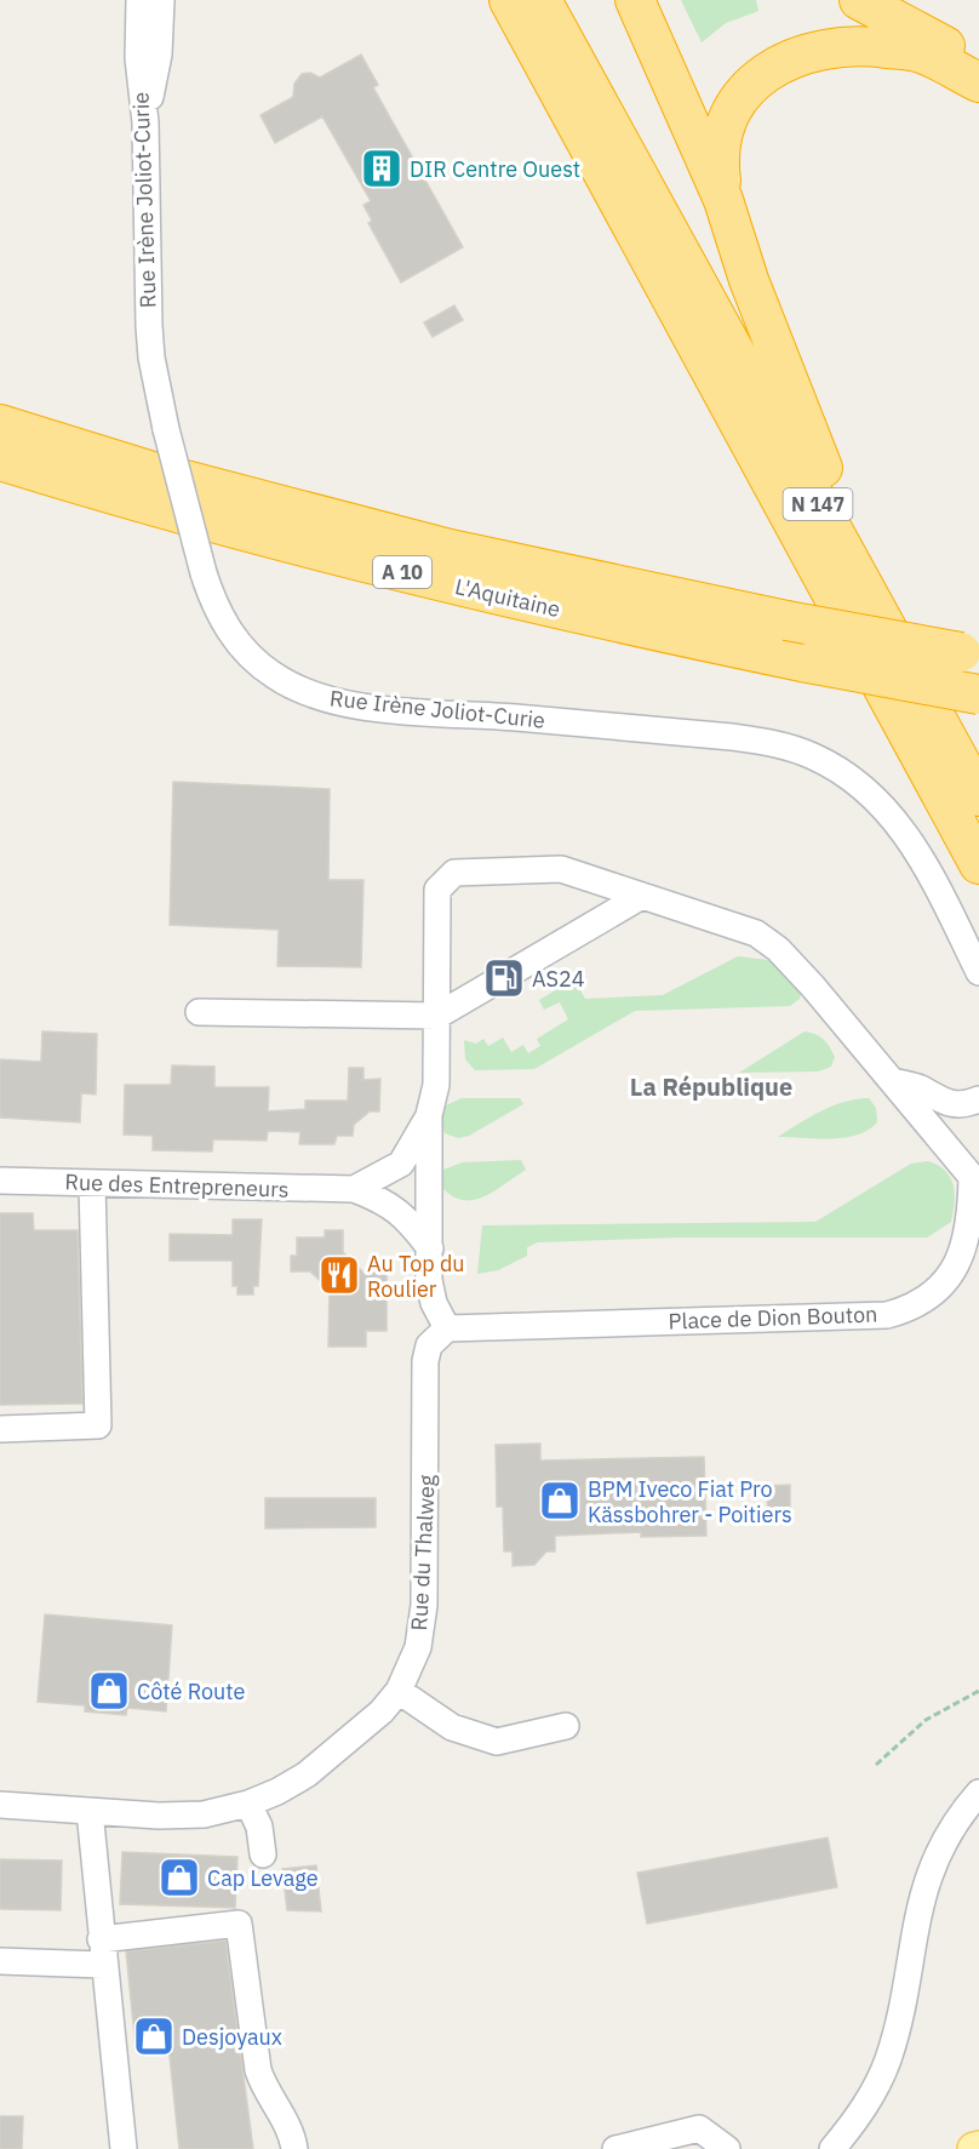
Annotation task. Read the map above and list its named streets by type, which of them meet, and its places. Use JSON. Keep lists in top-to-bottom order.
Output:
{
  "streets": {
    "highway": ["N 147", "A 10", "L'Aquitaine"],
    "street": [
      "Rue Irène Joliot-Curie",
      "Rue des Entrepreneurs",
      "Place de Dion Bouton",
      "Rue du Thalweg"
    ]
  },
  "crossings": [
    ["Place de Dion Bouton", "Rue du Thalweg"]
  ],
  "districts": ["La République"],
  "places": {
    "building": ["DIR Centre Ouest"],
    "fuel station": ["AS24"],
    "restaurant": ["Au Top du Roulier"],
    "shop": [
      "BPM Iveco Fiat Pro Kässbohrer - Poitiers",
      "Côté Route",
      "Cap Levage",
      "Desjoyaux"
    ]
  }
}
